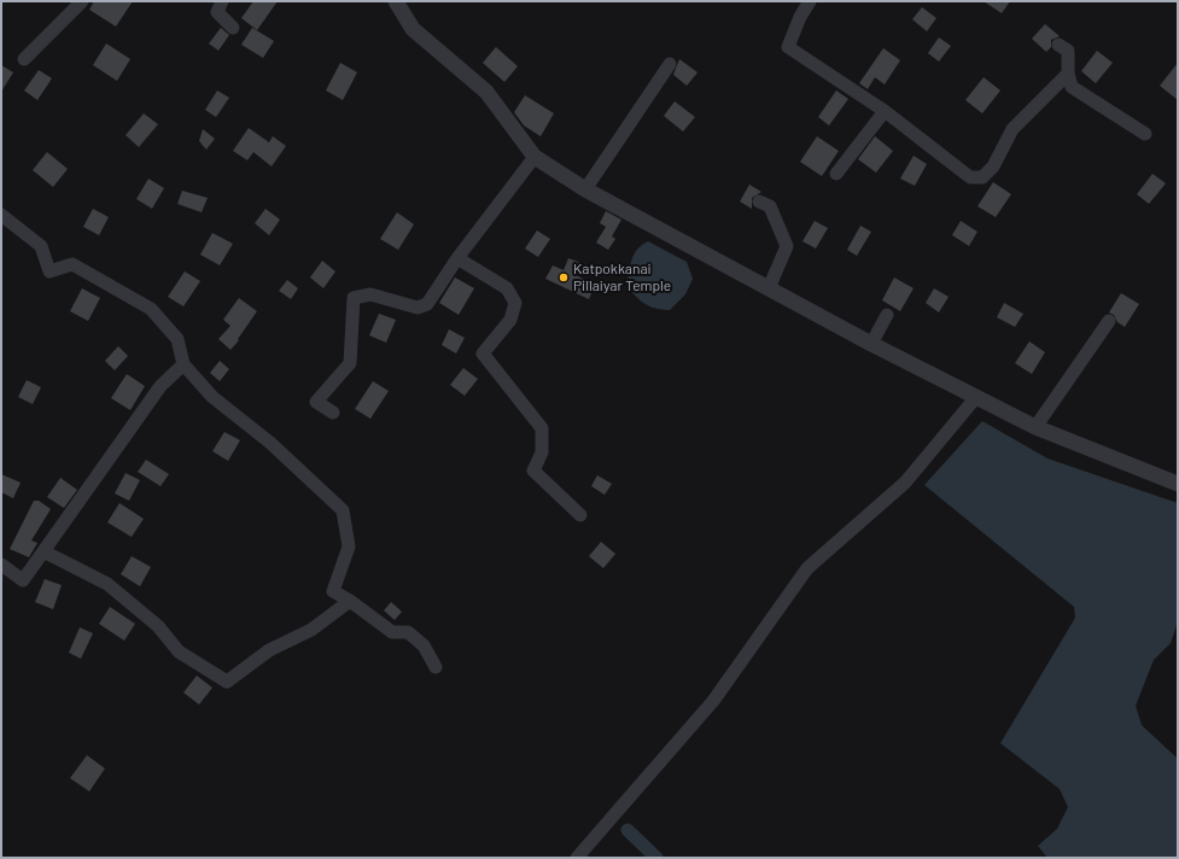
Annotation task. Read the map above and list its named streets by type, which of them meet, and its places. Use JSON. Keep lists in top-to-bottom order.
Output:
{
  "places": ["Katpokkanai Pillaiyar Temple"]
}
